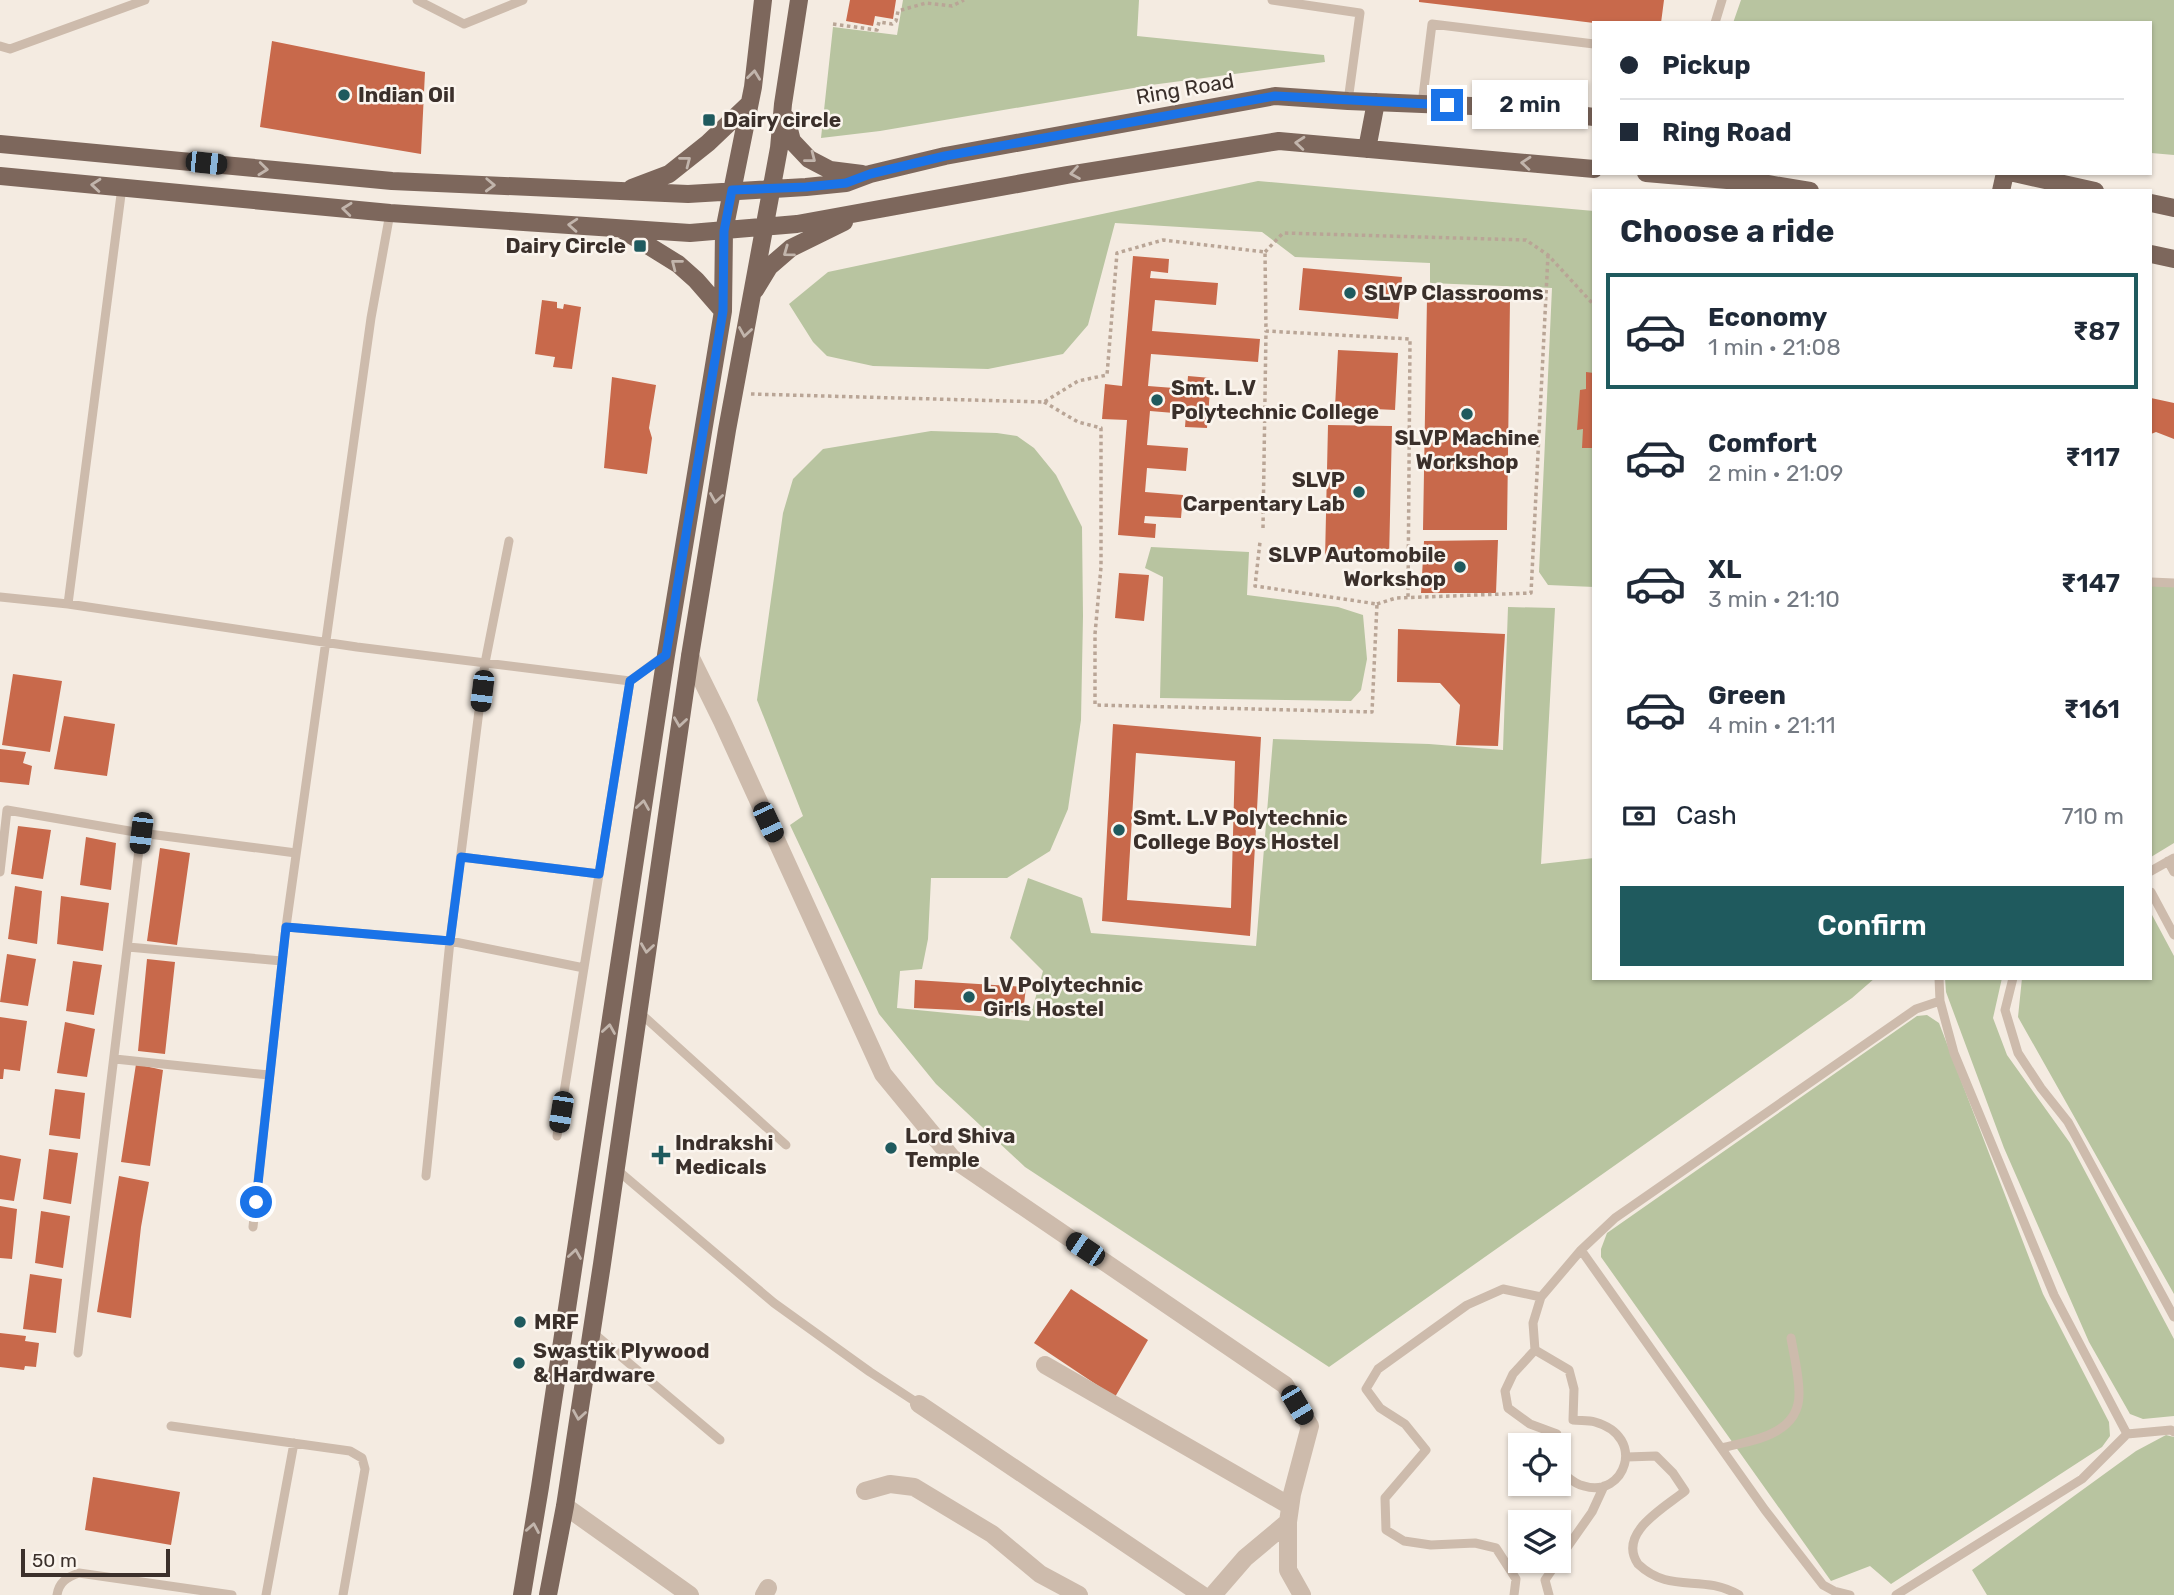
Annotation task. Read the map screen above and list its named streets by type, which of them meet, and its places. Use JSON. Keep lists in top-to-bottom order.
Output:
{
  "streets": {
    "main road": ["Ring Road"]
  },
  "places": {
    "other": [
      "Indian Oil",
      "SLVP Classrooms",
      "Smt. L.V Polytechnic College",
      "SLVP Machine Workshop",
      "SLVP Carpentary Lab",
      "SLVP Automobile Workshop",
      "Smt. L.V Polytechnic College Boys Hostel",
      "L V Polytechnic Girls Hostel",
      "Lord Shiva Temple",
      "MRF",
      "Swastik Plywood & Hardware"
    ],
    "transit": ["Dairy circle", "Dairy Circle"],
    "health": ["Indrakshi Medicals"]
  },
  "scale_bar": "50 m",
  "page": {
    "banner": ["Pickup", "Ring Road"],
    "bubble": "2 min",
    "heading": "Choose a ride",
    "list": [
      {
        "name": "Economy",
        "note": "1 min · 21:08",
        "value": "₹87"
      },
      {
        "name": "Comfort",
        "note": "2 min · 21:09",
        "value": "₹117"
      },
      {
        "name": "XL",
        "note": "3 min · 21:10",
        "value": "₹147"
      },
      {
        "name": "Green",
        "note": "4 min · 21:11",
        "value": "₹161"
      }
    ],
    "pay": ["Cash", "710 m"],
    "buttons": "Confirm",
    "scale": "50 m"
  }
}
